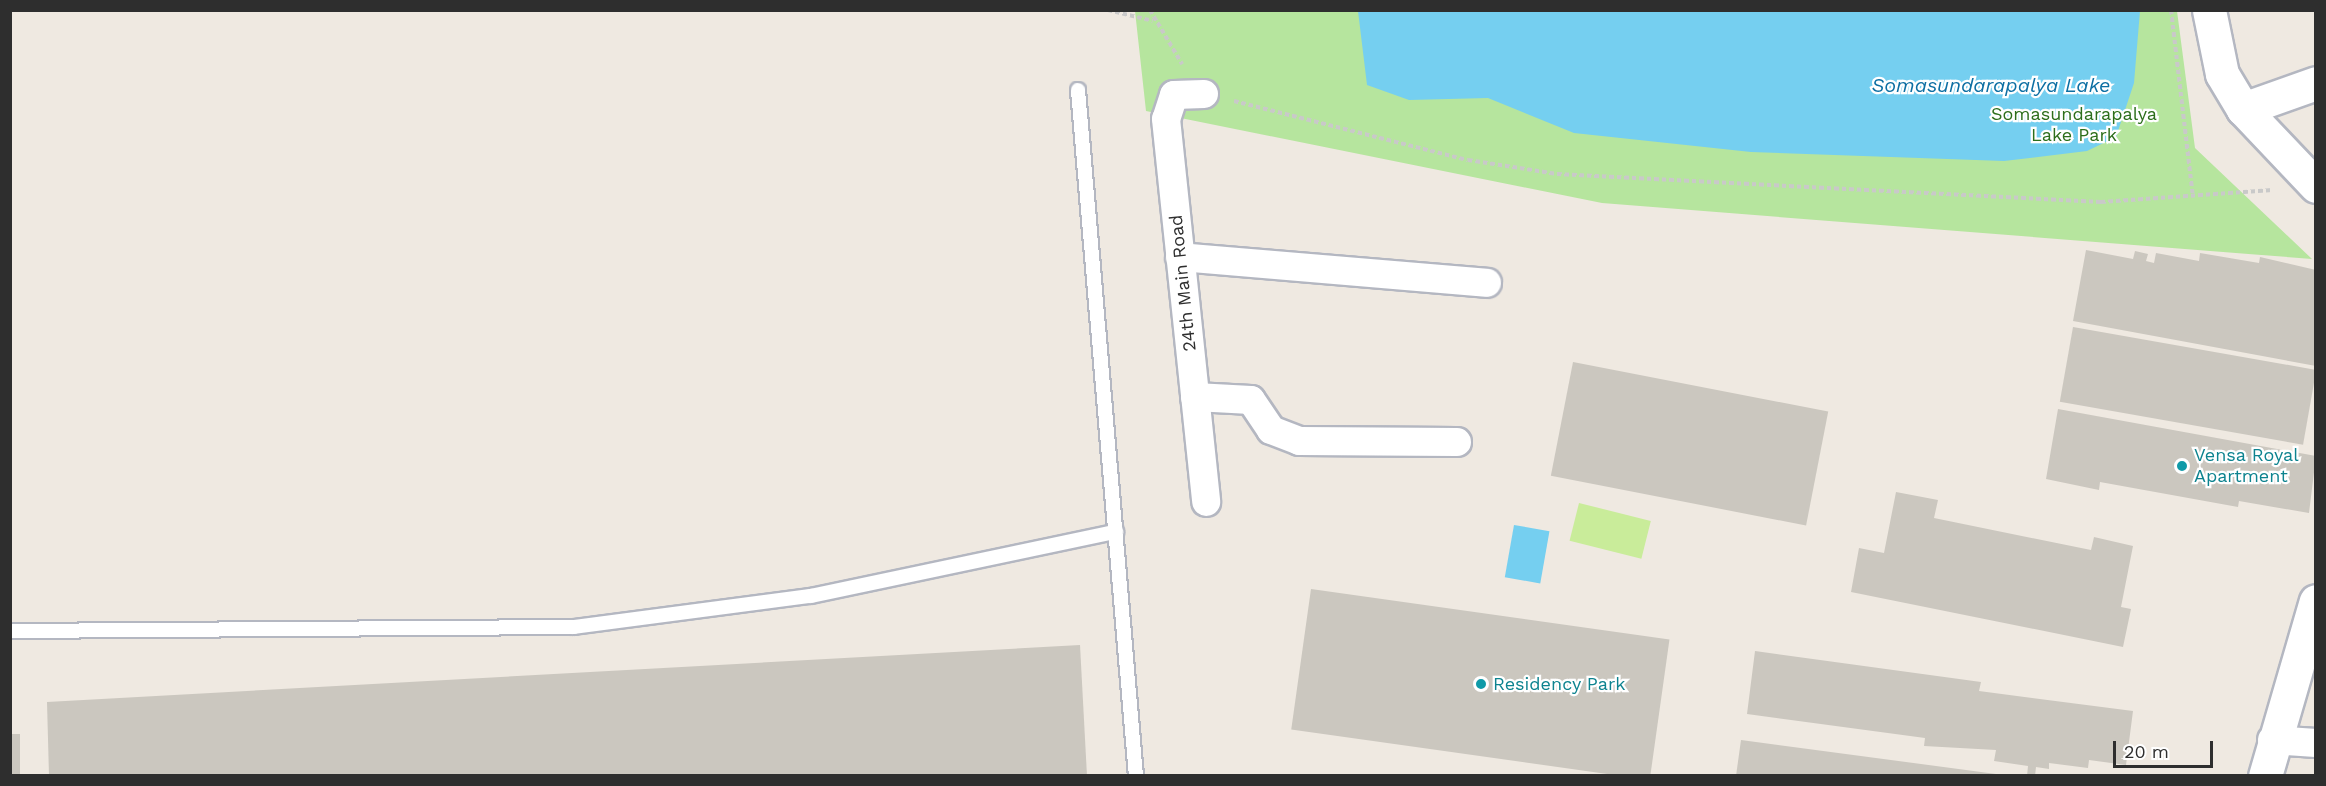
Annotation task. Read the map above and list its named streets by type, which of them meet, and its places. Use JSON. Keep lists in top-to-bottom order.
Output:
{
  "streets": {
    "street": ["24th Main Road"]
  },
  "water": ["Somasundarapalya Lake"],
  "parks": ["Somasundarapalya Lake Park"],
  "places": ["Vensa Royal Apartment", "Residency Park"],
  "scale_bar": "20 m"
}
